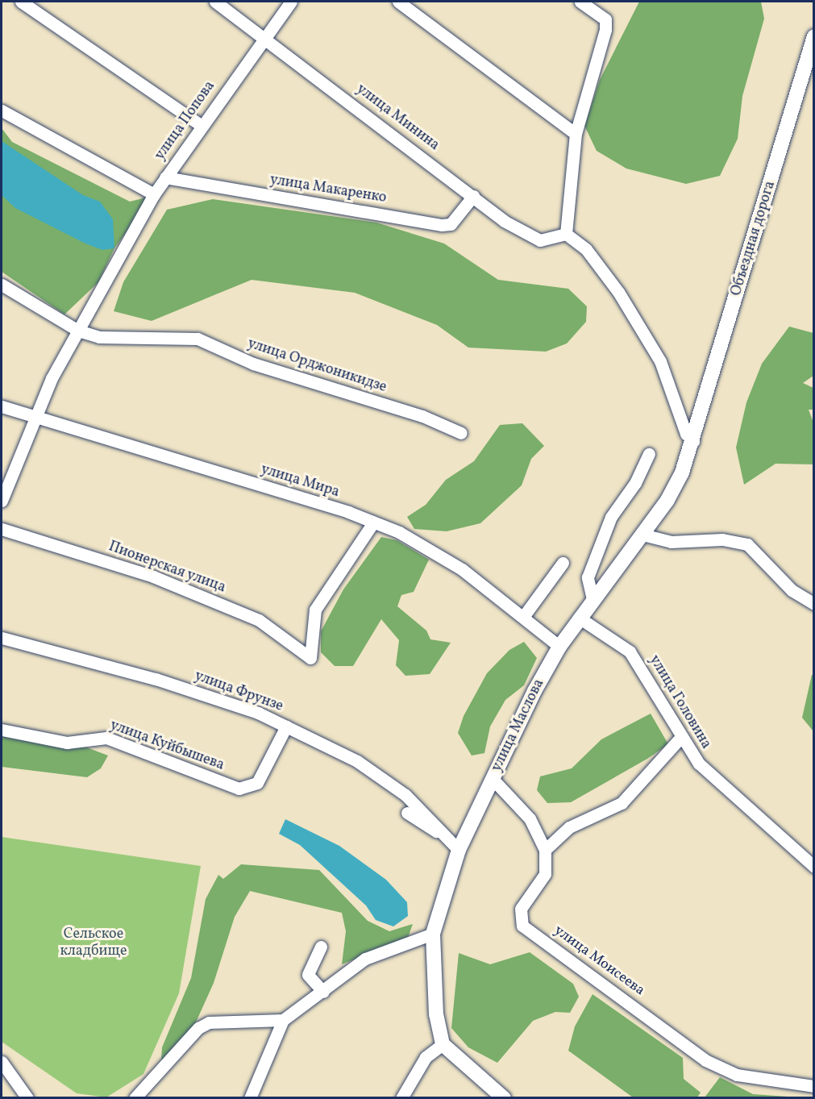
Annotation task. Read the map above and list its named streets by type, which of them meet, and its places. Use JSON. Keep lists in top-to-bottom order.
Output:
{
  "streets": {
    "main road": ["Объездная дорога", "улица Маслова"],
    "street": [
      "улица Минина",
      "улица Попова",
      "улица Макаренко",
      "улица Орджоникидзе",
      "улица Мира",
      "Пионерская улица",
      "улица Фрунзе",
      "улица Головина",
      "улица Куйбышева",
      "улица Моисеева"
    ]
  },
  "crossings": [
    ["улица Минина", "улица Попова"],
    ["улица Минина", "улица Макаренко"],
    ["улица Попова", "улица Макаренко"],
    ["улица Попова", "улица Орджоникидзе"],
    ["улица Попова", "улица Мира"],
    ["Объездная дорога", "улица Маслова"],
    ["улица Мира", "Пионерская улица"],
    ["улица Мира", "улица Маслова"],
    ["улица Фрунзе", "улица Маслова"],
    ["улица Фрунзе", "улица Куйбышева"],
    ["улица Головина", "улица Маслова"],
    ["улица Маслова", "улица Моисеева"]
  ],
  "parks": ["Сельское кладбище"]
}
